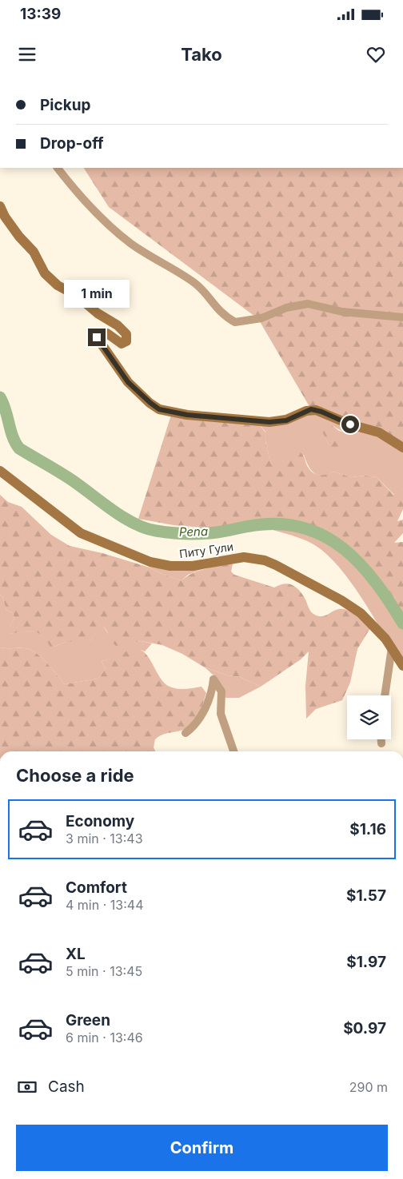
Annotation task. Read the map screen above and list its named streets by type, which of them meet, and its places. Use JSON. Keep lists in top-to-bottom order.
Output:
{
  "streets": {
    "street": ["Питу Гули"]
  },
  "water": ["Pena"],
  "page": {
    "status": "13:39",
    "header": "Tako",
    "banner": ["Pickup", "Drop-off"],
    "bubble": "1 min",
    "heading": "Choose a ride",
    "list": [
      {
        "name": "Economy",
        "note": "3 min · 13:43",
        "value": "$1.16"
      },
      {
        "name": "Comfort",
        "note": "4 min · 13:44",
        "value": "$1.57"
      },
      {
        "name": "XL",
        "note": "5 min · 13:45",
        "value": "$1.97"
      },
      {
        "name": "Green",
        "note": "6 min · 13:46",
        "value": "$0.97"
      }
    ],
    "pay": ["Cash", "290 m"],
    "buttons": "Confirm"
  }
}
